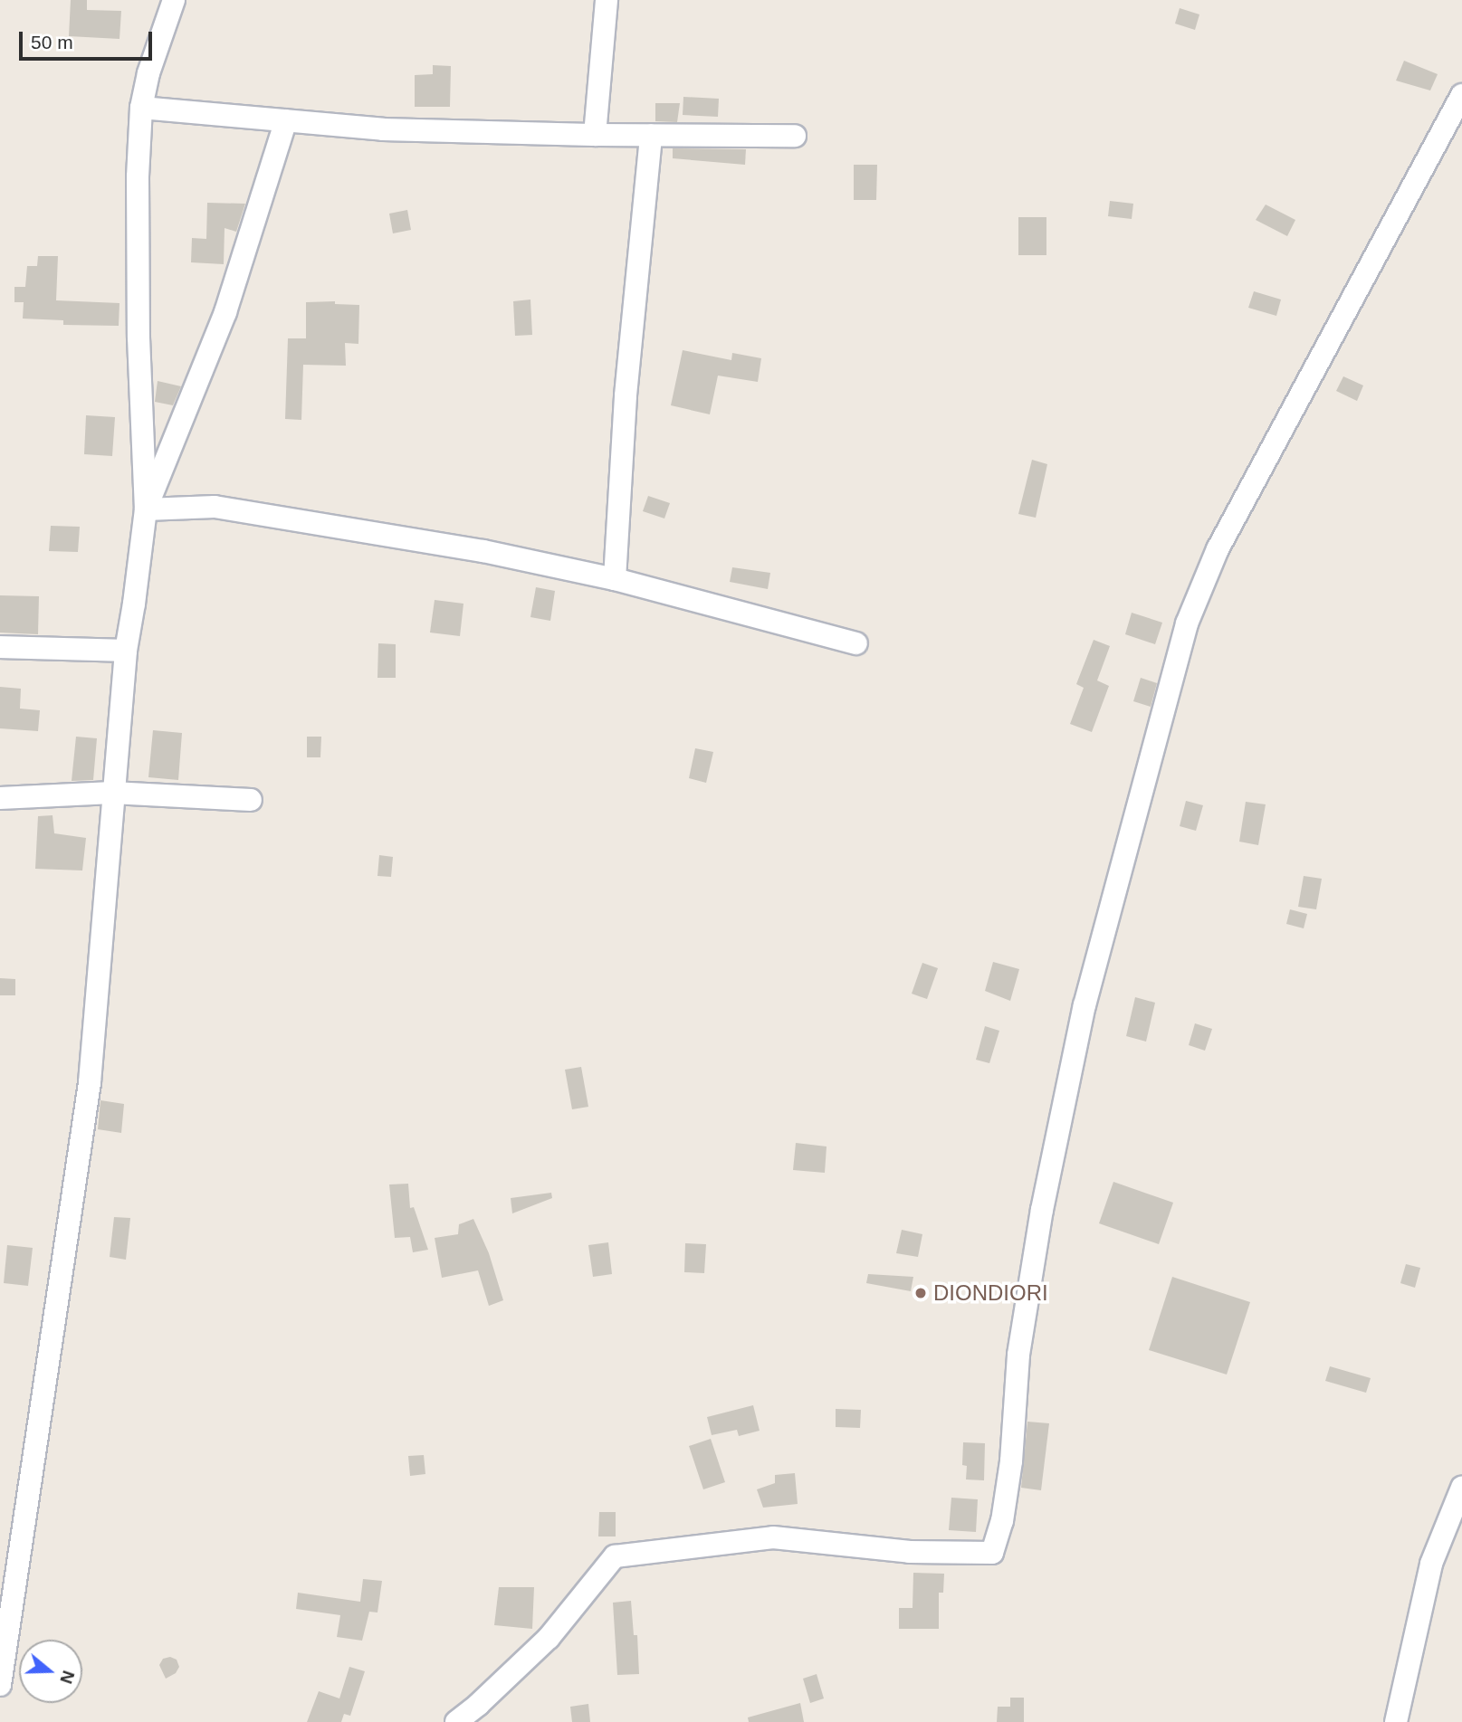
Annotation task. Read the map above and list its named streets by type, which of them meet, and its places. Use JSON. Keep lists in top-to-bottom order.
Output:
{
  "places": ["DIONDIORI"],
  "scale_bar": "50 m",
  "north": "right"
}
